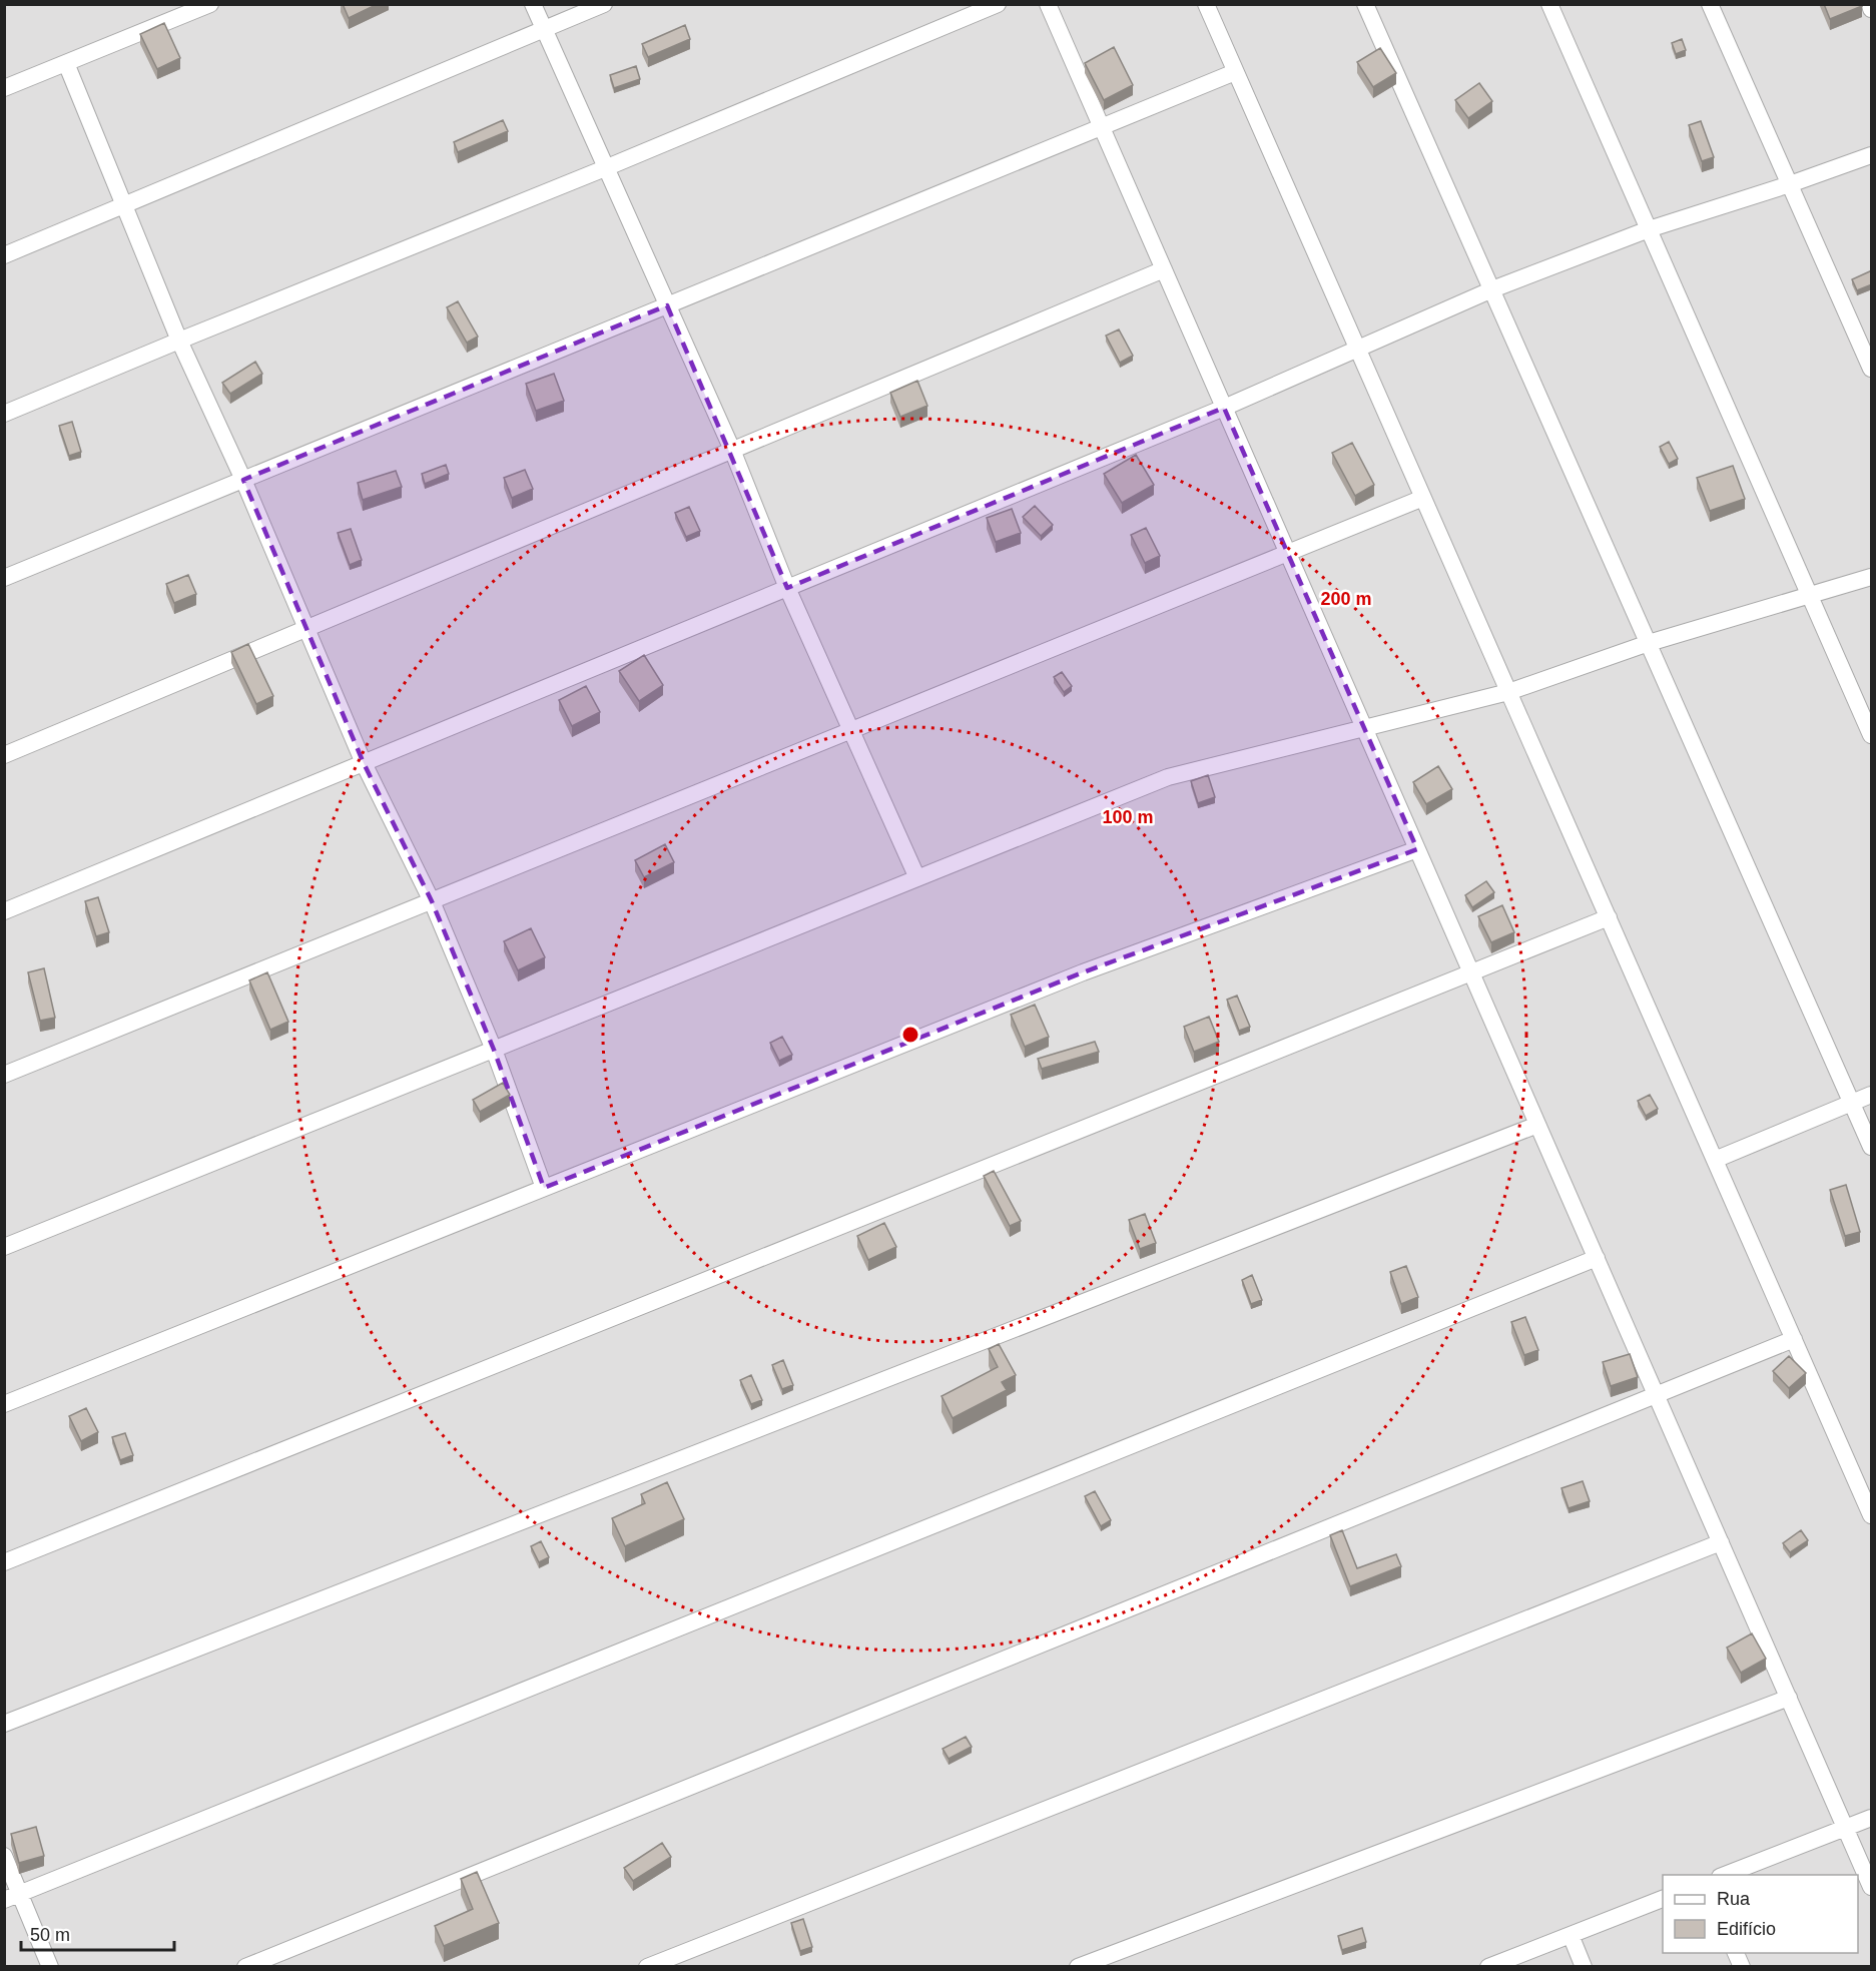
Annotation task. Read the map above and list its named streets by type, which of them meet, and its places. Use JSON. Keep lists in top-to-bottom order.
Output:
{
  "legend": ["Rua", "Edifício"],
  "scale_bar": "50 m",
  "rings": ["200 m", "100 m"]
}
